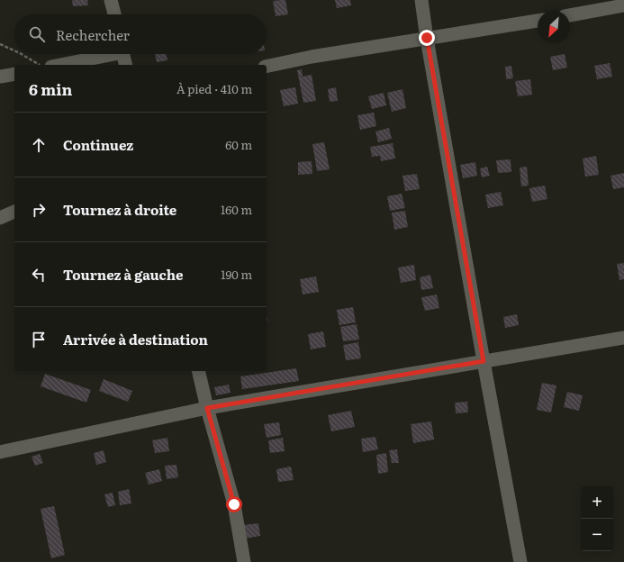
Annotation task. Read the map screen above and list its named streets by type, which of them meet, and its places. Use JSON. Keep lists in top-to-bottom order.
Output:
{
  "north": "bottom left",
  "page": {
    "search": "Rechercher",
    "heading": ["6 min", "À pied · 410 m"],
    "list": [
      ["Continuez", "60 m"],
      ["Tournez à droite", "160 m"],
      ["Tournez à gauche", "190 m"],
      "Arrivée à destination"
    ],
    "map_buttons": ["+", "−"]
  }
}
